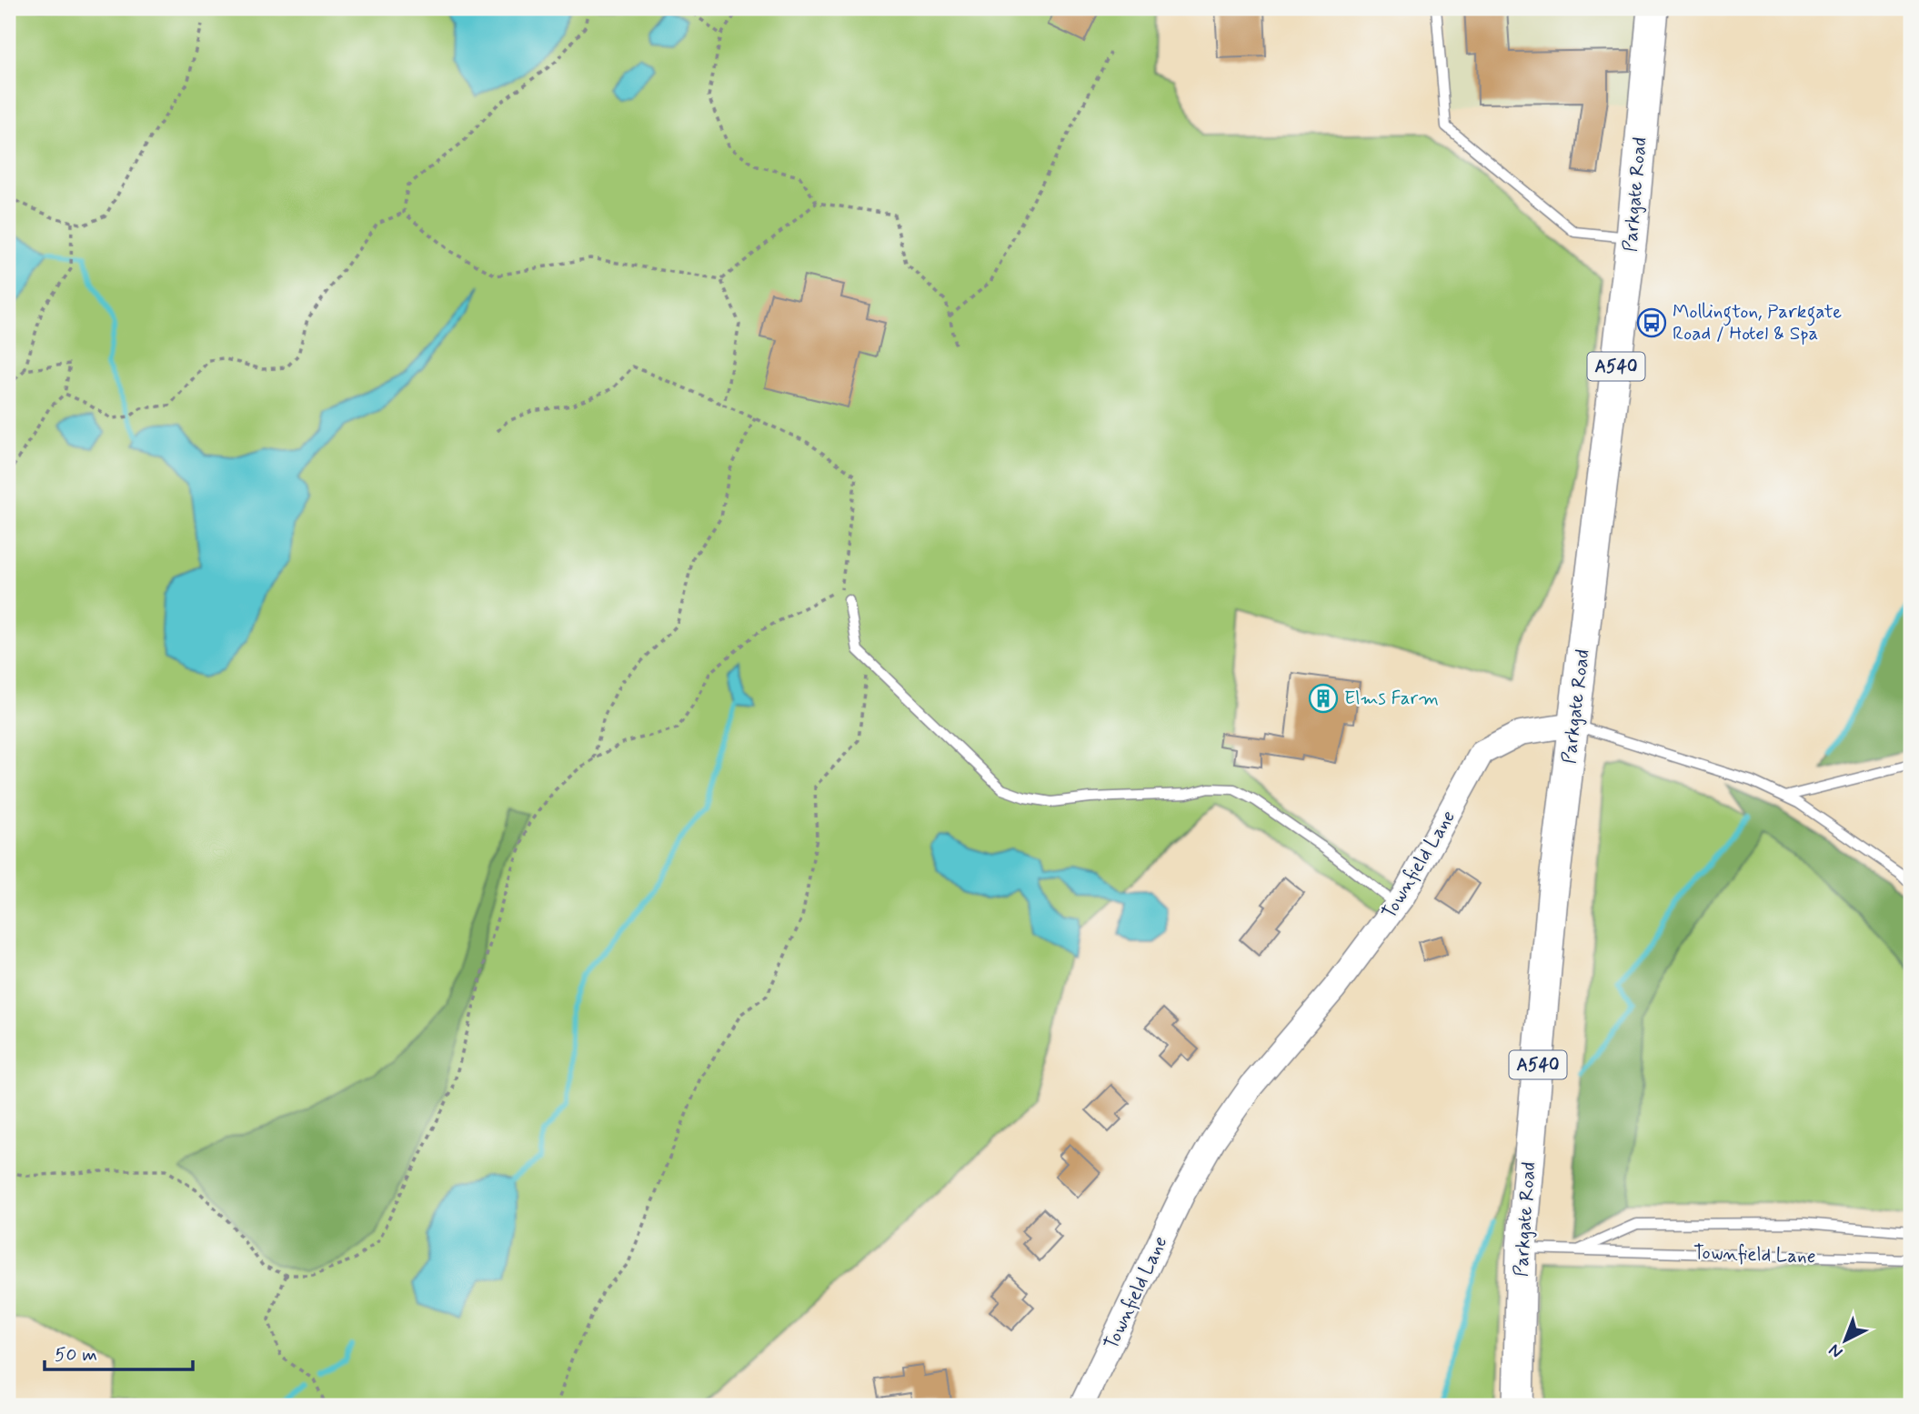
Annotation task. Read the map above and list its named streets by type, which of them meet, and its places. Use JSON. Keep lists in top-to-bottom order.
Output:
{
  "streets": {
    "main road": ["Parkgate Road", "A540"],
    "street": ["Townfield Lane"]
  },
  "crossings": [
    ["Parkgate Road", "Townfield Lane"]
  ],
  "places": {
    "bus stop": ["Mollington, Parkgate Road / Hotel & Spa"],
    "building": ["Elms Farm"]
  },
  "scale_bar": "50 m",
  "north": "bottom left"
}
